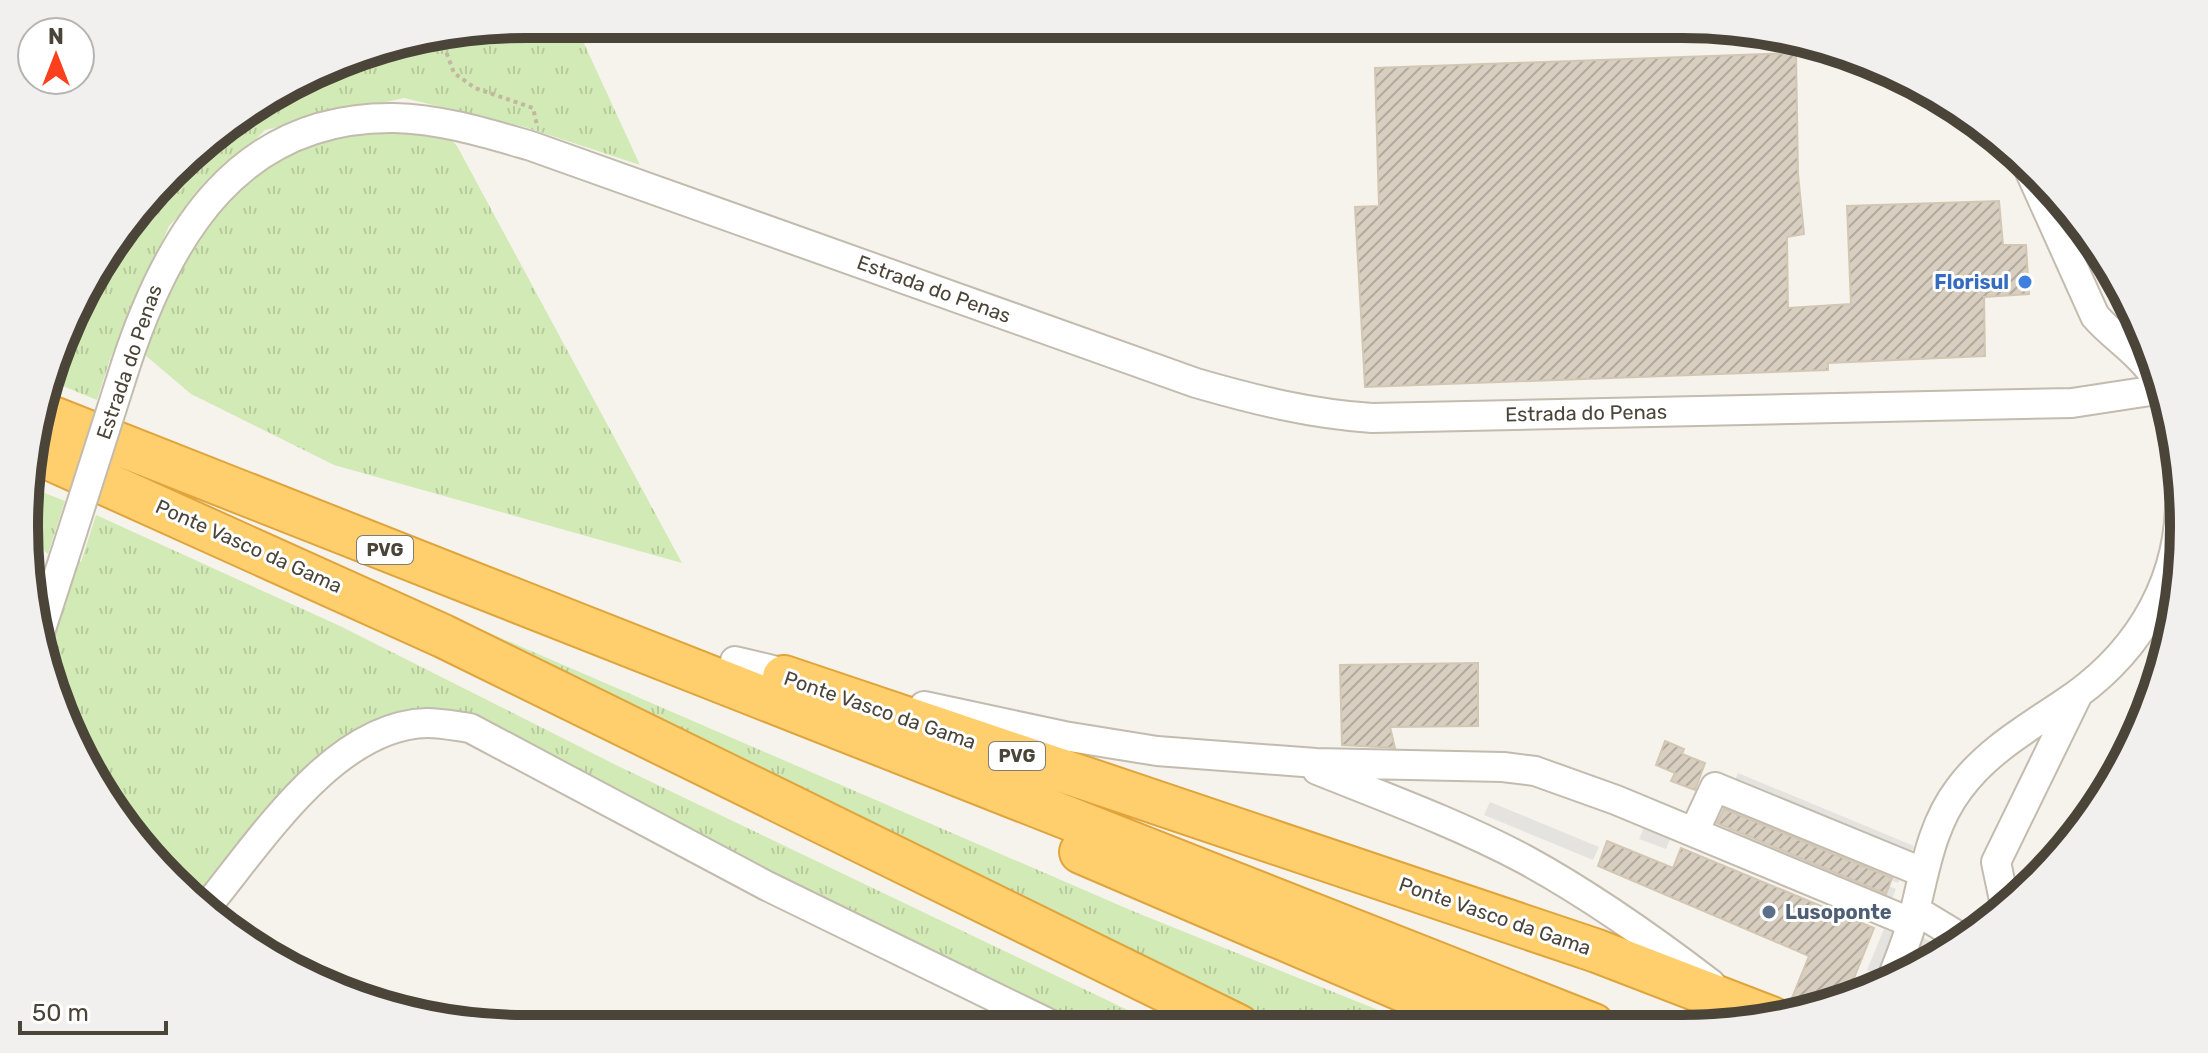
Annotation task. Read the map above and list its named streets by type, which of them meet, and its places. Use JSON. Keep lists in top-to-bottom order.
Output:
{
  "streets": {
    "highway": ["Ponte Vasco da Gama", "PVG"],
    "street": ["Estrada do Penas"]
  },
  "places": ["Florisul", "Lusoponte"],
  "scale_bar": "50 m",
  "north": "top"
}
